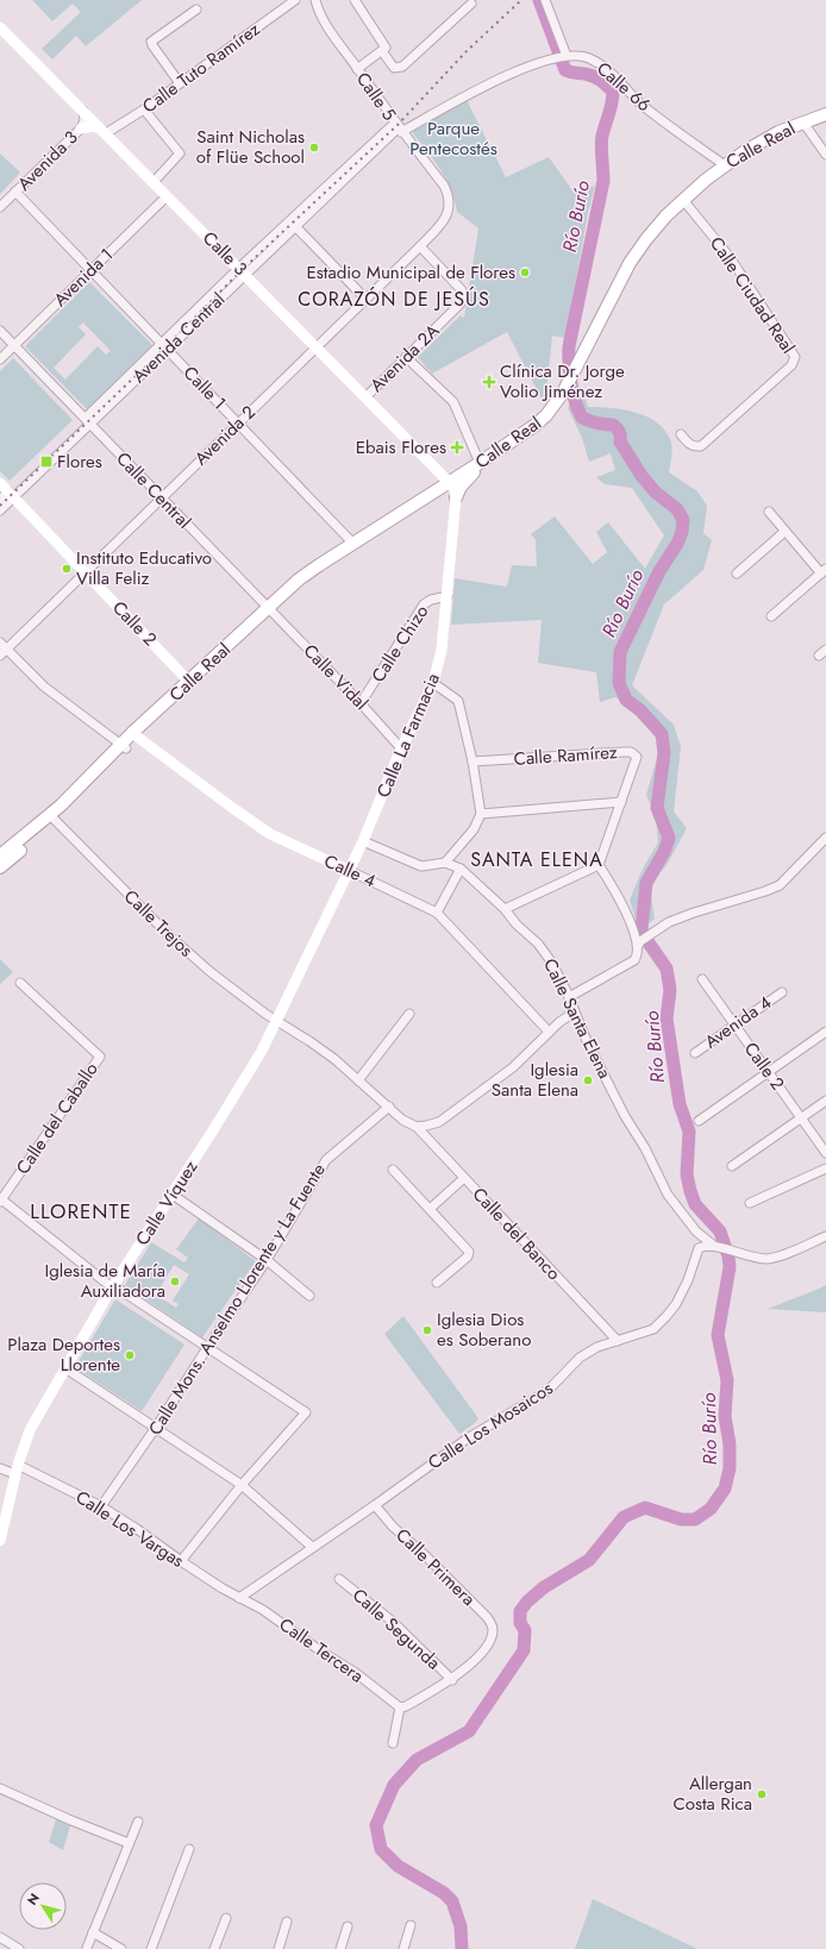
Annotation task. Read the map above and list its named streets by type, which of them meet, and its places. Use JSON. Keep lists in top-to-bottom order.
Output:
{
  "streets": {
    "main road": [
      "Calle Real",
      "Calle 3",
      "Calle 2",
      "Calle La Farmacia",
      "Calle 4",
      "Calle Víquez"
    ],
    "street": [
      "Calle Tuto Ramírez",
      "Calle 66",
      "Calle 5",
      "Avenida 3",
      "Avenida 1",
      "Calle Ciudad Real",
      "Avenida Central",
      "Avenida 2A",
      "Calle 1",
      "Avenida 2",
      "Calle Central",
      "Calle Chizo",
      "Calle Vidal",
      "Calle Ramírez",
      "Calle Trejos",
      "Calle Santa Elena",
      "Avenida 4",
      "Calle del Caballo",
      "Calle del Banco",
      "Calle Mons. Anselmo Llorente y La Fuente",
      "Calle Los Mosaicos",
      "Calle Los Vargas",
      "Calle Primera",
      "Calle Segunda",
      "Calle Tercera"
    ]
  },
  "crossings": [
    ["Calle Tuto Ramírez", "Calle 3"],
    ["Calle 66", "Calle Real"],
    ["Calle 66", "Avenida Central"],
    ["Calle 5", "Avenida Central"],
    ["Calle 5", "Avenida 2"],
    ["Calle Real", "Calle 3"],
    ["Calle Real", "Calle Ciudad Real"],
    ["Calle Real", "Calle 1"],
    ["Calle Real", "Calle Central"],
    ["Calle Real", "Calle 2"],
    ["Calle Real", "Calle Vidal"],
    ["Calle Real", "Calle 4"],
    ["Calle Real", "Calle Trejos"],
    ["Avenida 3", "Calle 3"],
    ["Avenida 3", "Calle 1"],
    ["Calle 3", "Avenida 1"],
    ["Calle 3", "Avenida Central"],
    ["Calle 3", "Avenida 2A"],
    ["Calle 3", "Avenida 2"],
    ["Avenida 1", "Calle 1"],
    ["Avenida 1", "Calle Central"],
    ["Avenida Central", "Calle 1"],
    ["Avenida Central", "Calle Central"],
    ["Avenida Central", "Calle 2"],
    ["Avenida 2A", "Avenida 2"],
    ["Calle 1", "Avenida 2"],
    ["Avenida 2", "Calle Central"],
    ["Avenida 2", "Calle 2"],
    ["Calle Central", "Calle Vidal"],
    ["Calle 2", "Avenida 4"],
    ["Calle Chizo", "Calle Vidal"],
    ["Calle Chizo", "Calle La Farmacia"],
    ["Calle Vidal", "Calle La Farmacia"],
    ["Calle La Farmacia", "Calle 4"],
    ["Calle La Farmacia", "Calle Santa Elena"],
    ["Calle La Farmacia", "Calle Víquez"],
    ["Calle 4", "Calle Víquez"],
    ["Calle Trejos", "Calle Víquez"],
    ["Calle Trejos", "Calle del Banco"],
    ["Calle Santa Elena", "Calle Los Mosaicos"],
    ["Calle Víquez", "Calle Los Vargas"],
    ["Calle del Banco", "Calle Mons. Anselmo Llorente y La Fuente"],
    ["Calle del Banco", "Calle Los Mosaicos"],
    ["Calle Mons. Anselmo Llorente y La Fuente", "Calle Los Vargas"],
    ["Calle Los Mosaicos", "Calle Los Vargas"],
    ["Calle Los Mosaicos", "Calle Primera"],
    ["Calle Los Mosaicos", "Calle Tercera"],
    ["Calle Los Vargas", "Calle Tercera"],
    ["Calle Primera", "Calle Segunda"]
  ],
  "districts": ["CORAZÓN DE JESÚS", "SANTA ELENA", "LLORENTE"],
  "water": ["Río Burío"],
  "parks": ["Parque Pentecostés"],
  "places": {
    "other": [
      "Saint Nicholas of Flüe School",
      "Estadio Municipal de Flores",
      "Instituto Educativo Villa Feliz",
      "Iglesia Santa Elena",
      "Iglesia de María Auxiliadora",
      "Iglesia Dios es Soberano",
      "Plaza Deportes Llorente",
      "Allergan Costa Rica"
    ],
    "health": ["Clínica Dr. Jorge Volio Jiménez", "Ebais Flores"],
    "transit": ["Flores"]
  },
  "north": "top left"
}
